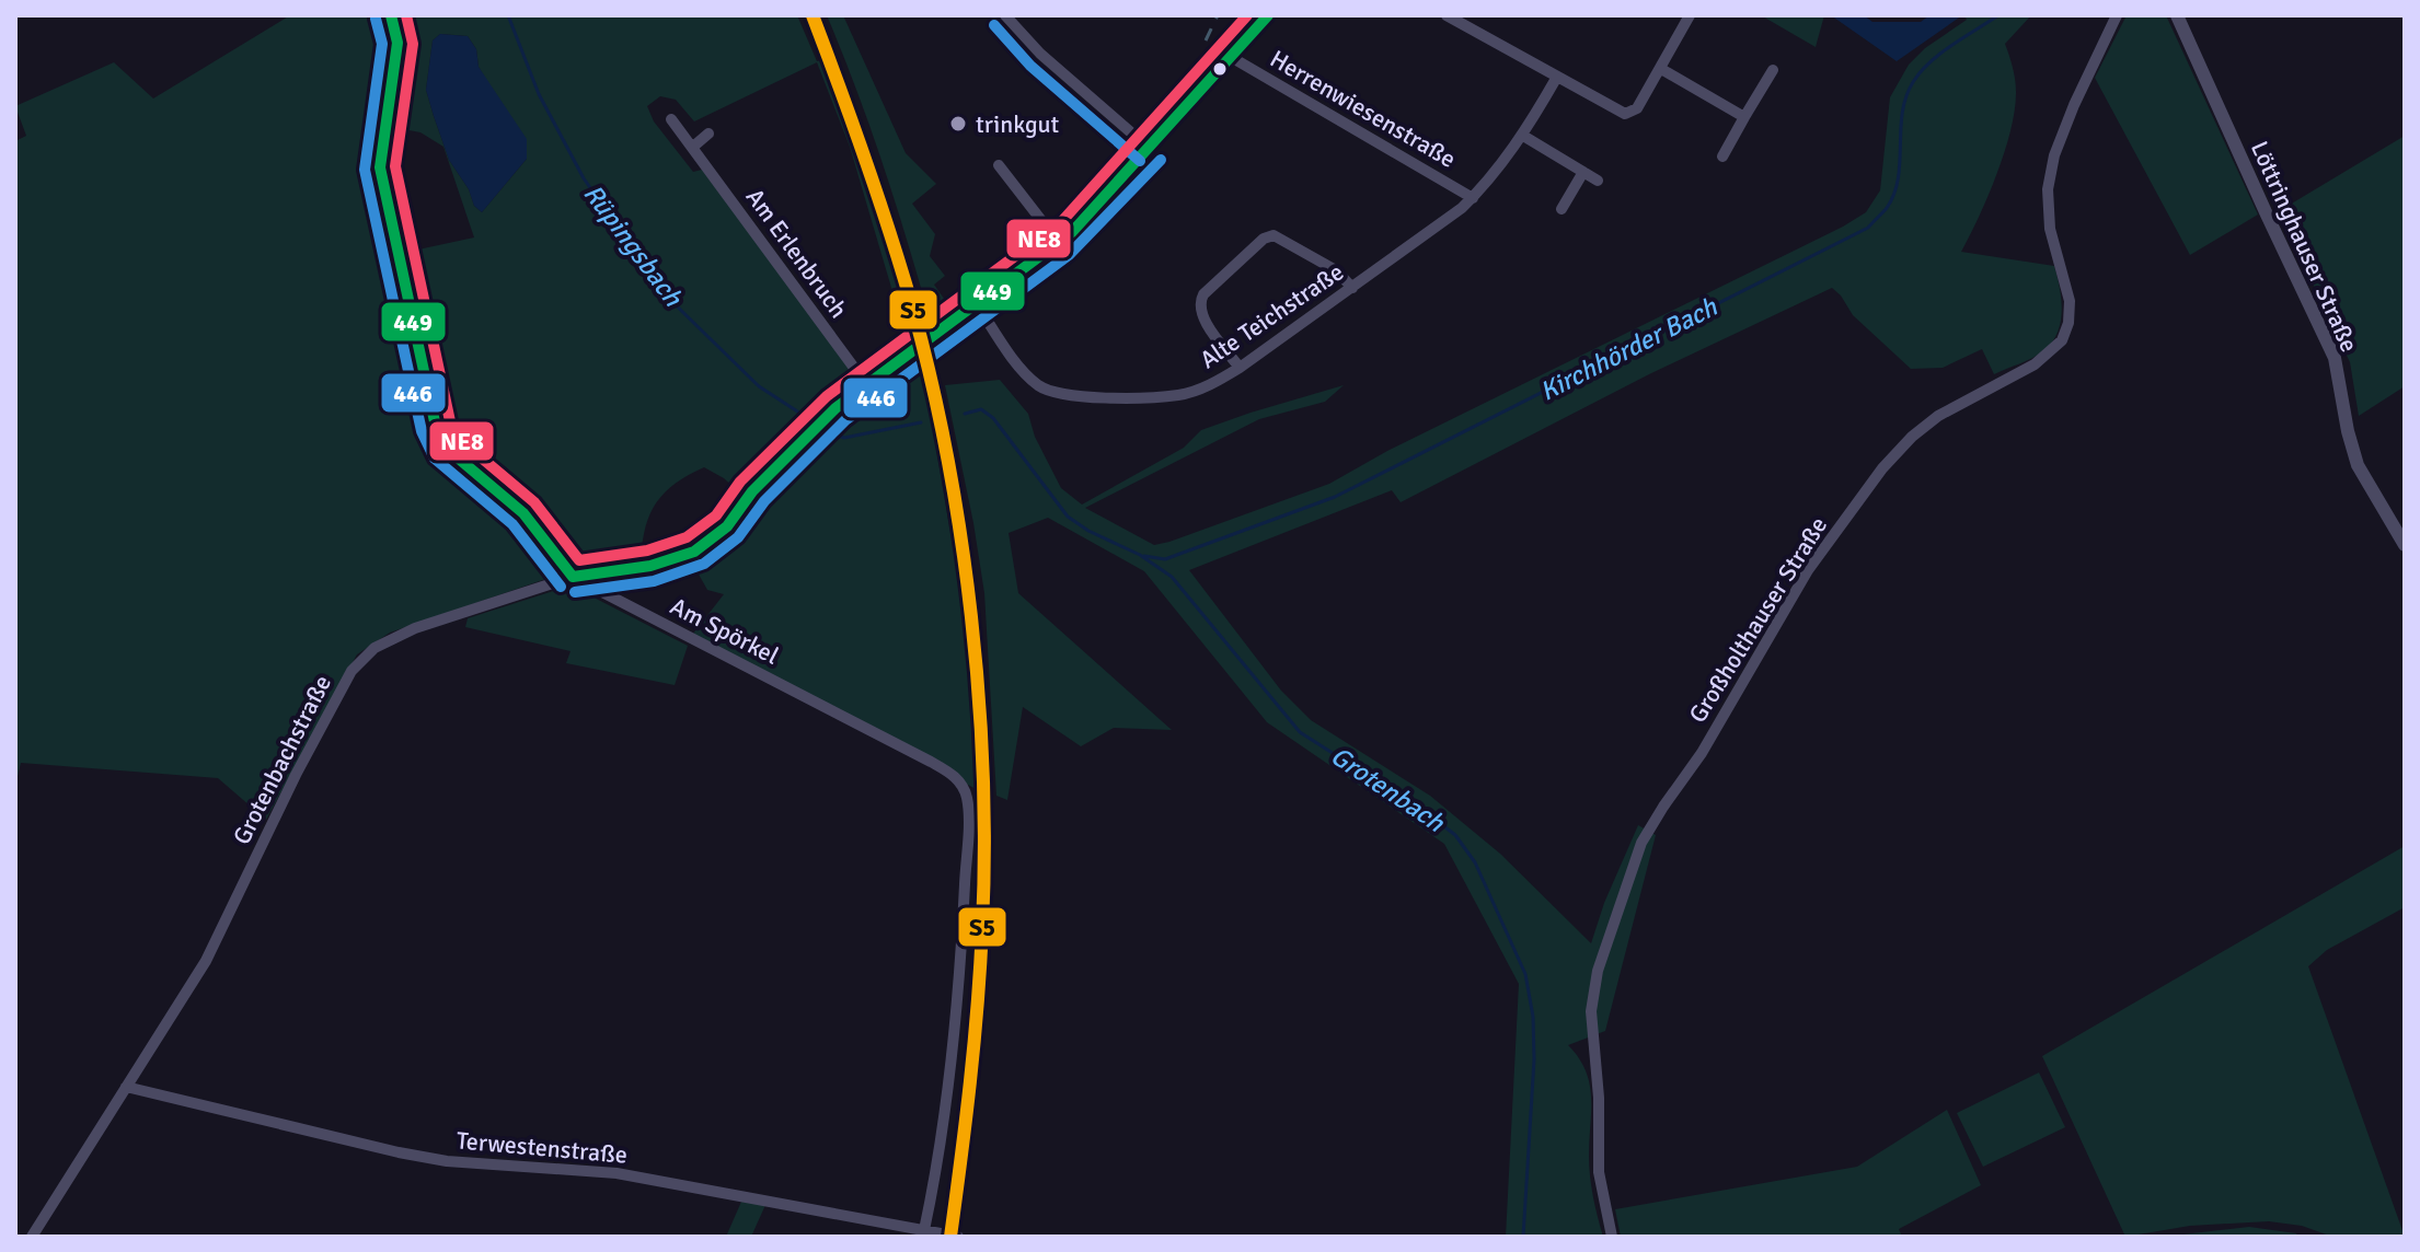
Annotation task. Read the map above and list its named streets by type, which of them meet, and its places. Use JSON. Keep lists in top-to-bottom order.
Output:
{
  "streets": {
    "street": [
      "Herrenwiesenstraße",
      "Löttringhauser Straße",
      "Am Erlenbruch",
      "Alte Teichstraße",
      "Großholthauser Straße",
      "Am Spörkel",
      "Grotenbachstraße",
      "Terwestenstraße"
    ]
  },
  "crossings": [
    ["Herrenwiesenstraße", "Alte Teichstraße"],
    ["Herrenwiesenstraße", "Grotenbachstraße"],
    ["Am Erlenbruch", "Grotenbachstraße"],
    ["Alte Teichstraße", "Grotenbachstraße"],
    ["Am Spörkel", "Grotenbachstraße"],
    ["Am Spörkel", "Terwestenstraße"],
    ["Grotenbachstraße", "Terwestenstraße"]
  ],
  "water": ["Rüpingsbach", "Kirchhörder Bach", "Grotenbach"],
  "places": ["trinkgut"],
  "lines": [
    "transit line S5",
    "transit line 449",
    "transit line NE8",
    "transit line 446"
  ]
}
